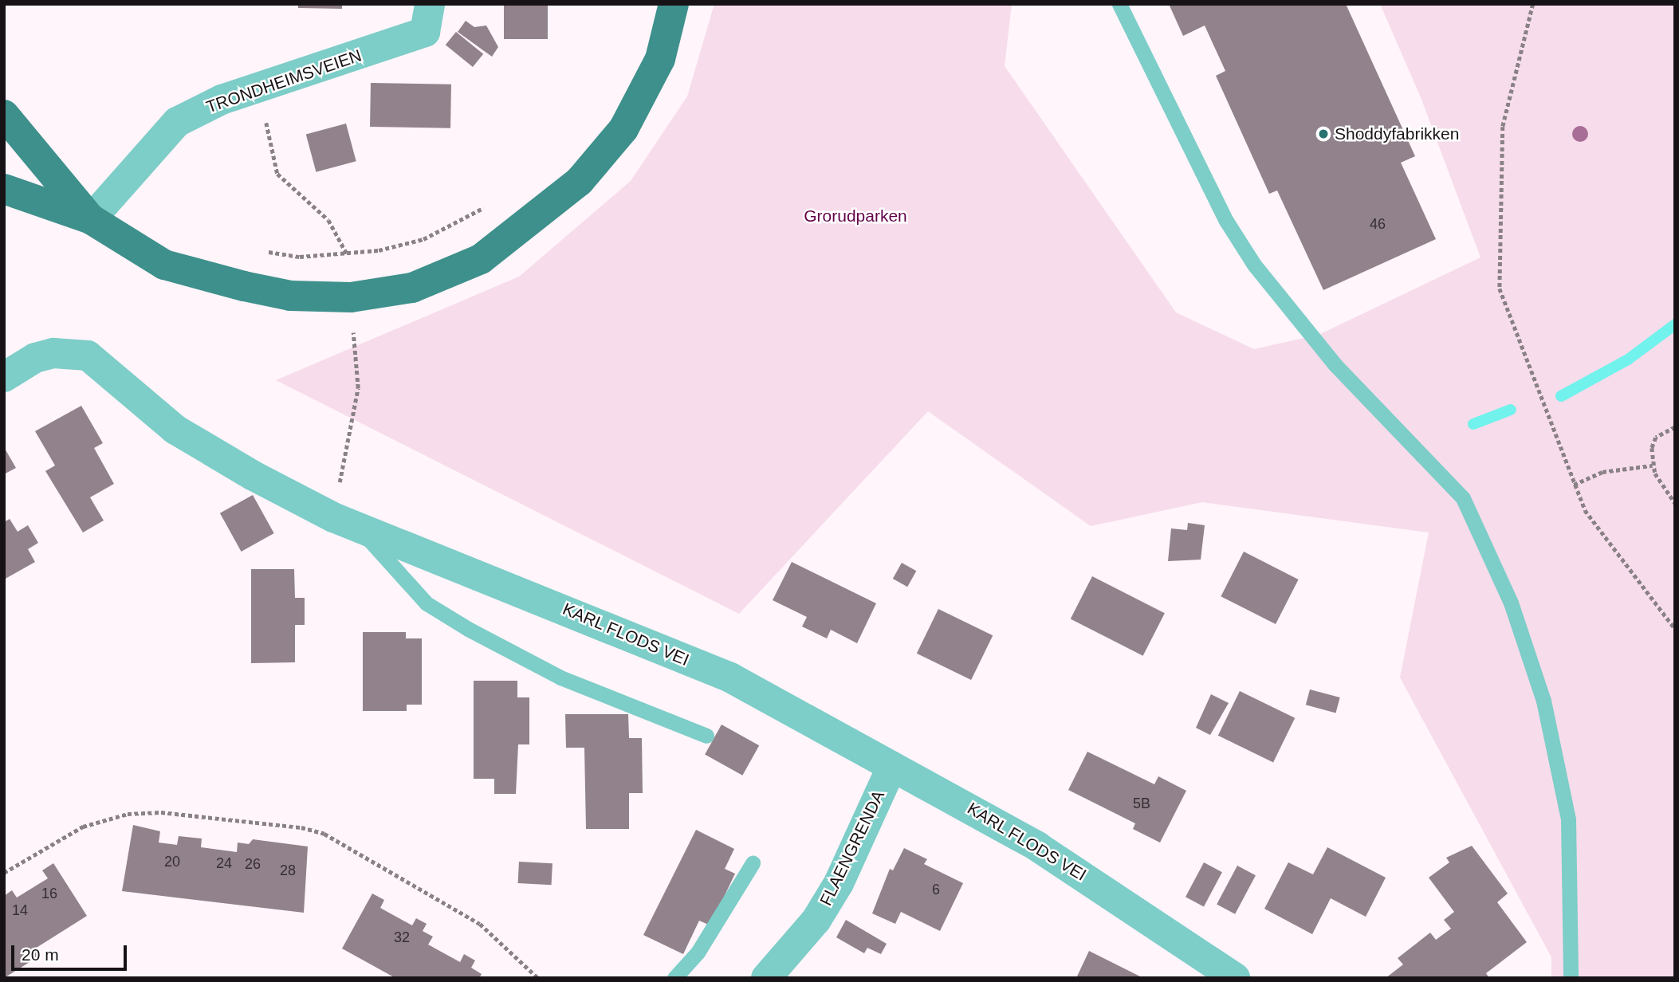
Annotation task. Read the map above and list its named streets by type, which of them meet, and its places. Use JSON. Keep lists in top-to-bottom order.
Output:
{
  "streets": {
    "street": ["TRONDHEIMSVEIEN", "KARL FLODS VEI", "FLAENGRENDA"]
  },
  "crossings": [
    ["KARL FLODS VEI", "FLAENGRENDA"]
  ],
  "parks": ["Grorudparken"],
  "places": ["Shoddyfabrikken"],
  "house_numbers": [
    "46",
    "5B",
    "20",
    "24",
    "26",
    "28",
    "6",
    "16",
    "14",
    "32"
  ],
  "scale_bar": "20 m"
}
